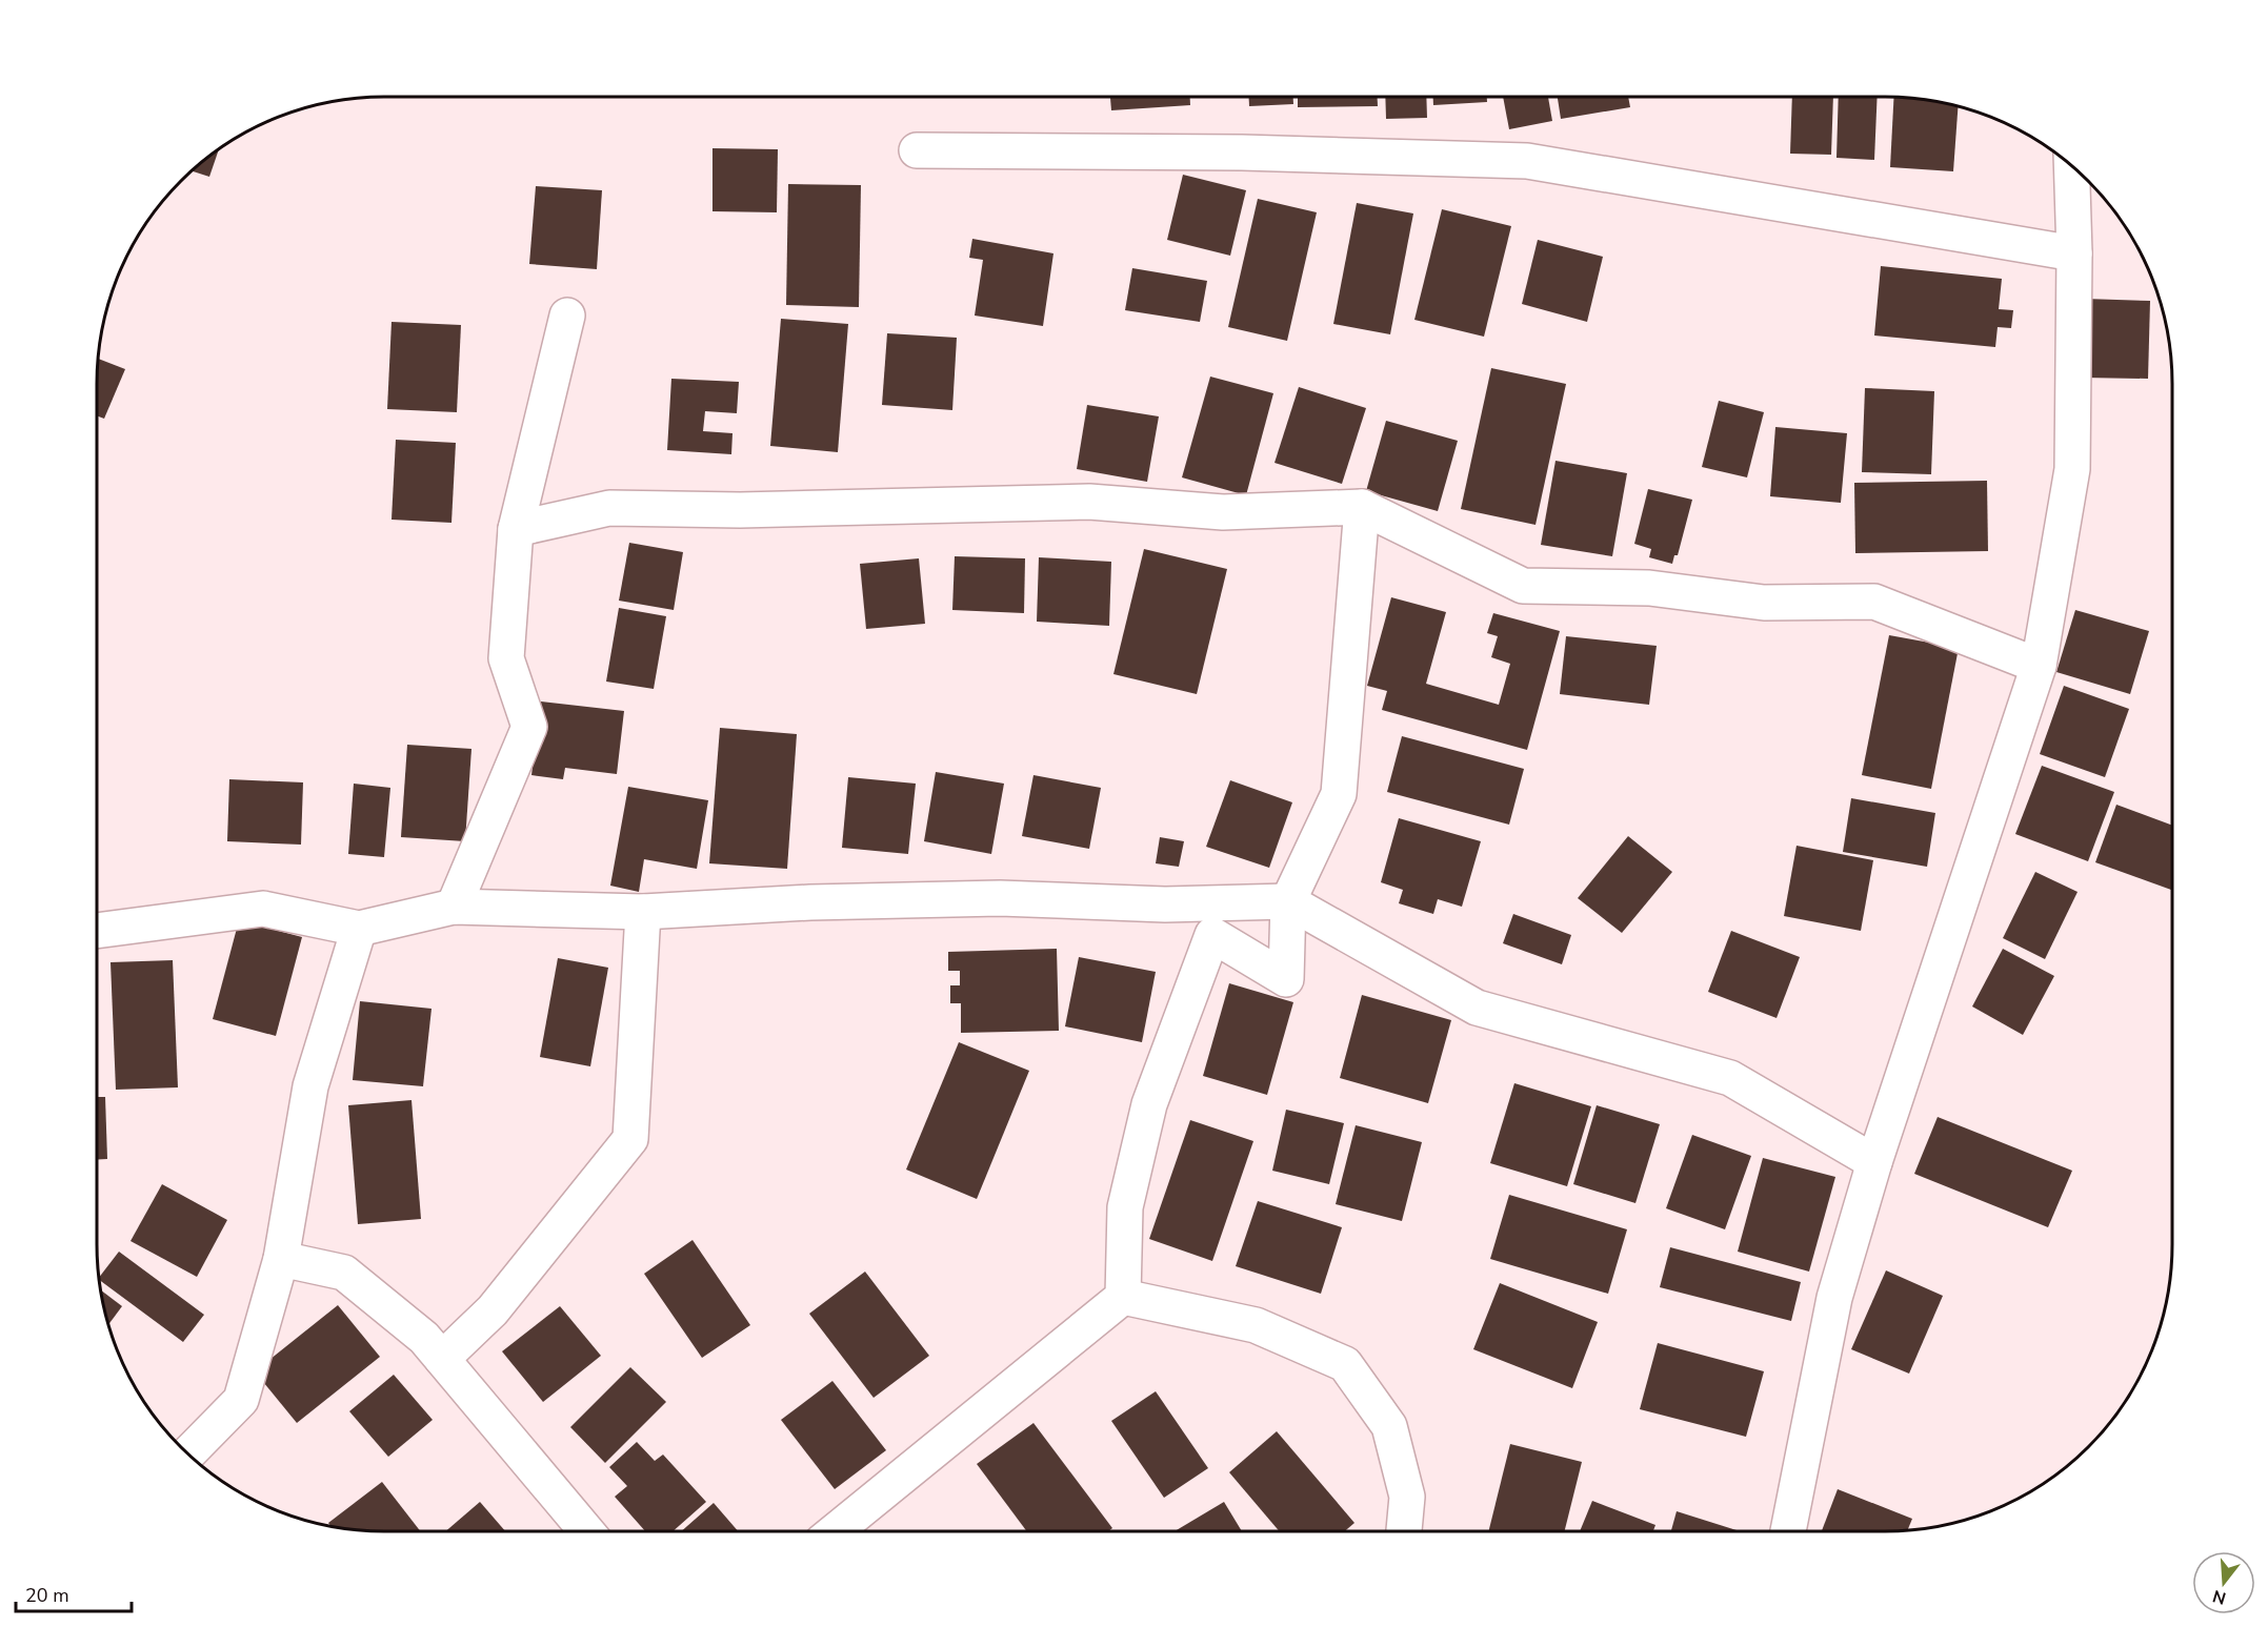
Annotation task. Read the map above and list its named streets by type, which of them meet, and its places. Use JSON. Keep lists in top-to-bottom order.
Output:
{
  "scale_bar": "20 m",
  "north": "bottom"
}
